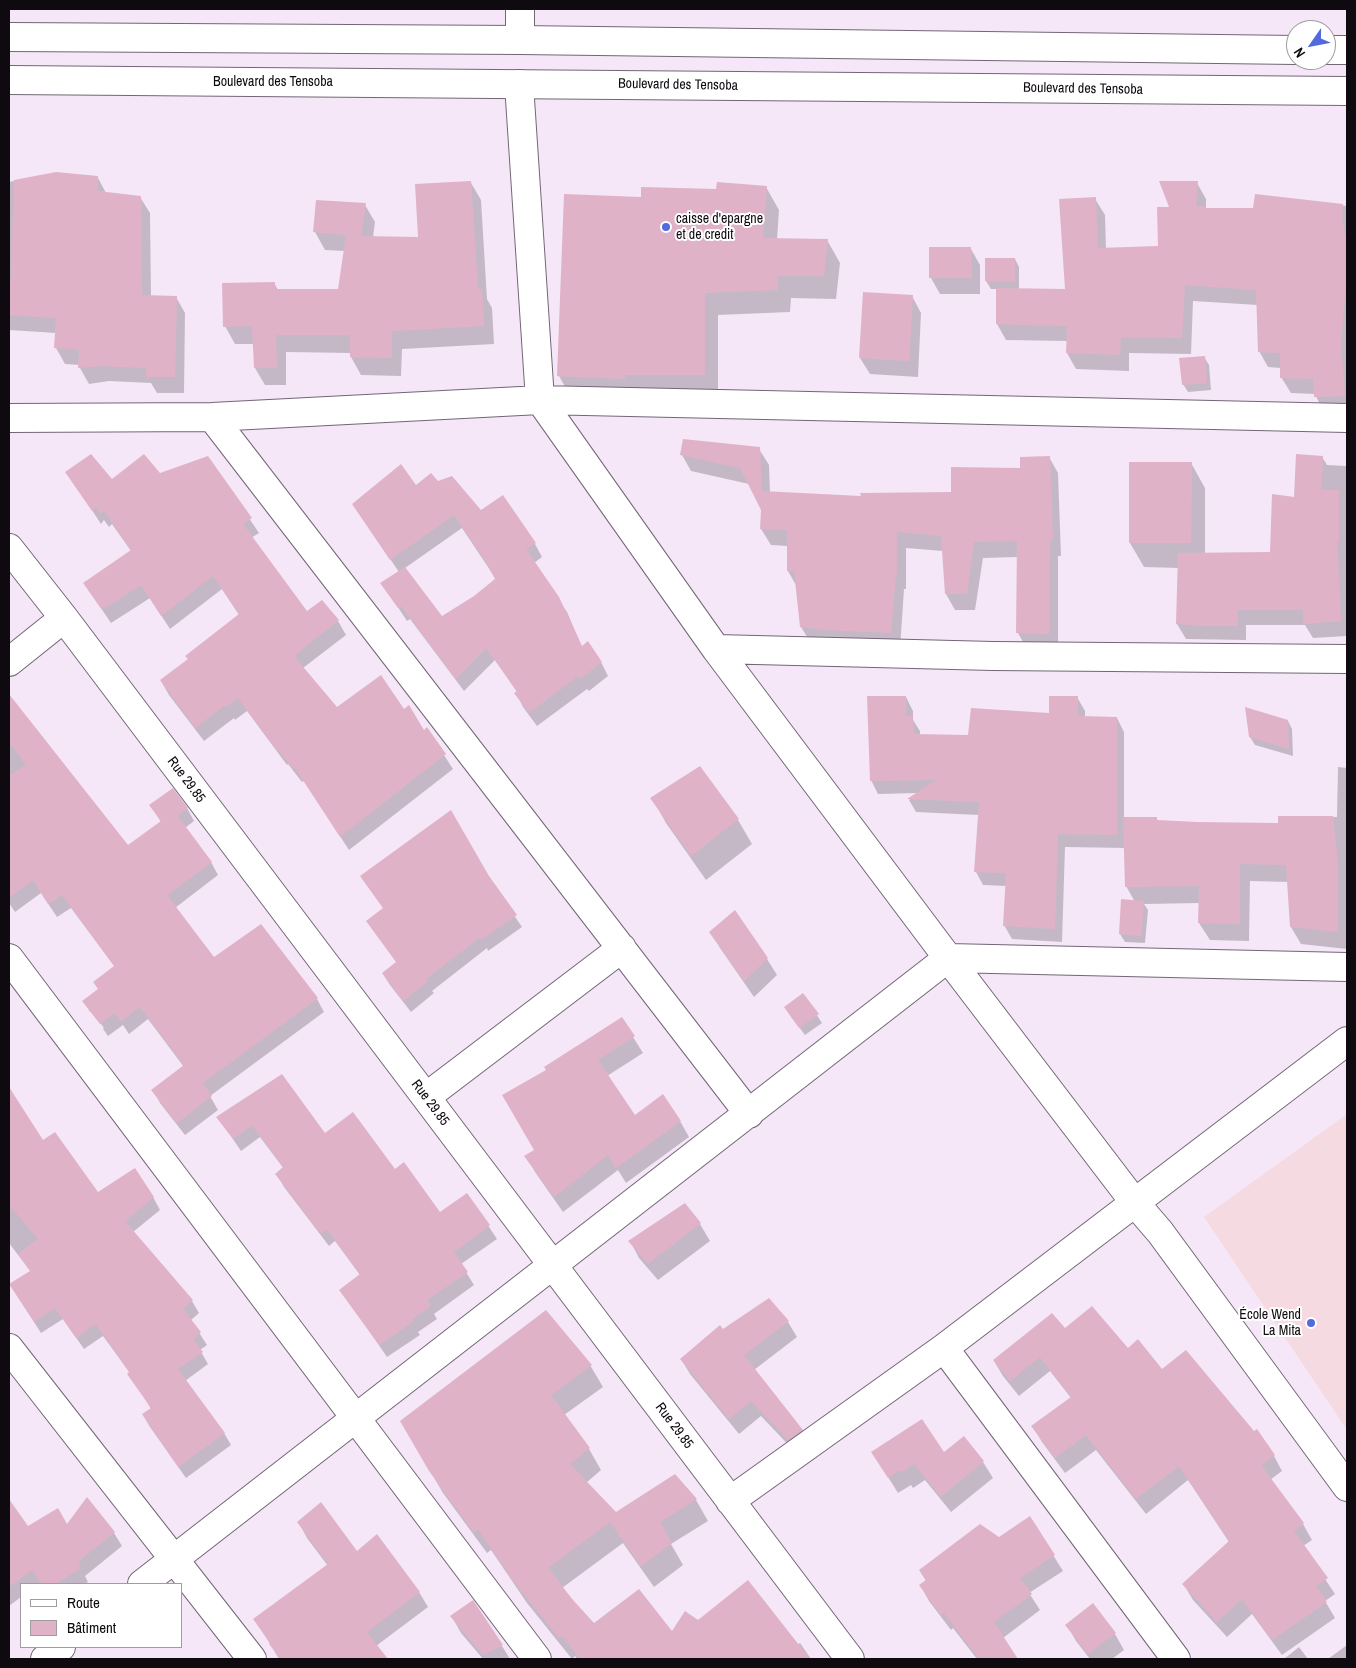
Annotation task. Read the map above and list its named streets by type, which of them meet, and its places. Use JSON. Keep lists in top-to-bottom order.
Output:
{
  "streets": {
    "street": ["Boulevard des Tensoba", "Rue 29.85"]
  },
  "places": ["caisse d'epargne et de credit", "École Wend La Mita"],
  "legend": ["Route", "Bâtiment"],
  "north": "bottom left"
}
